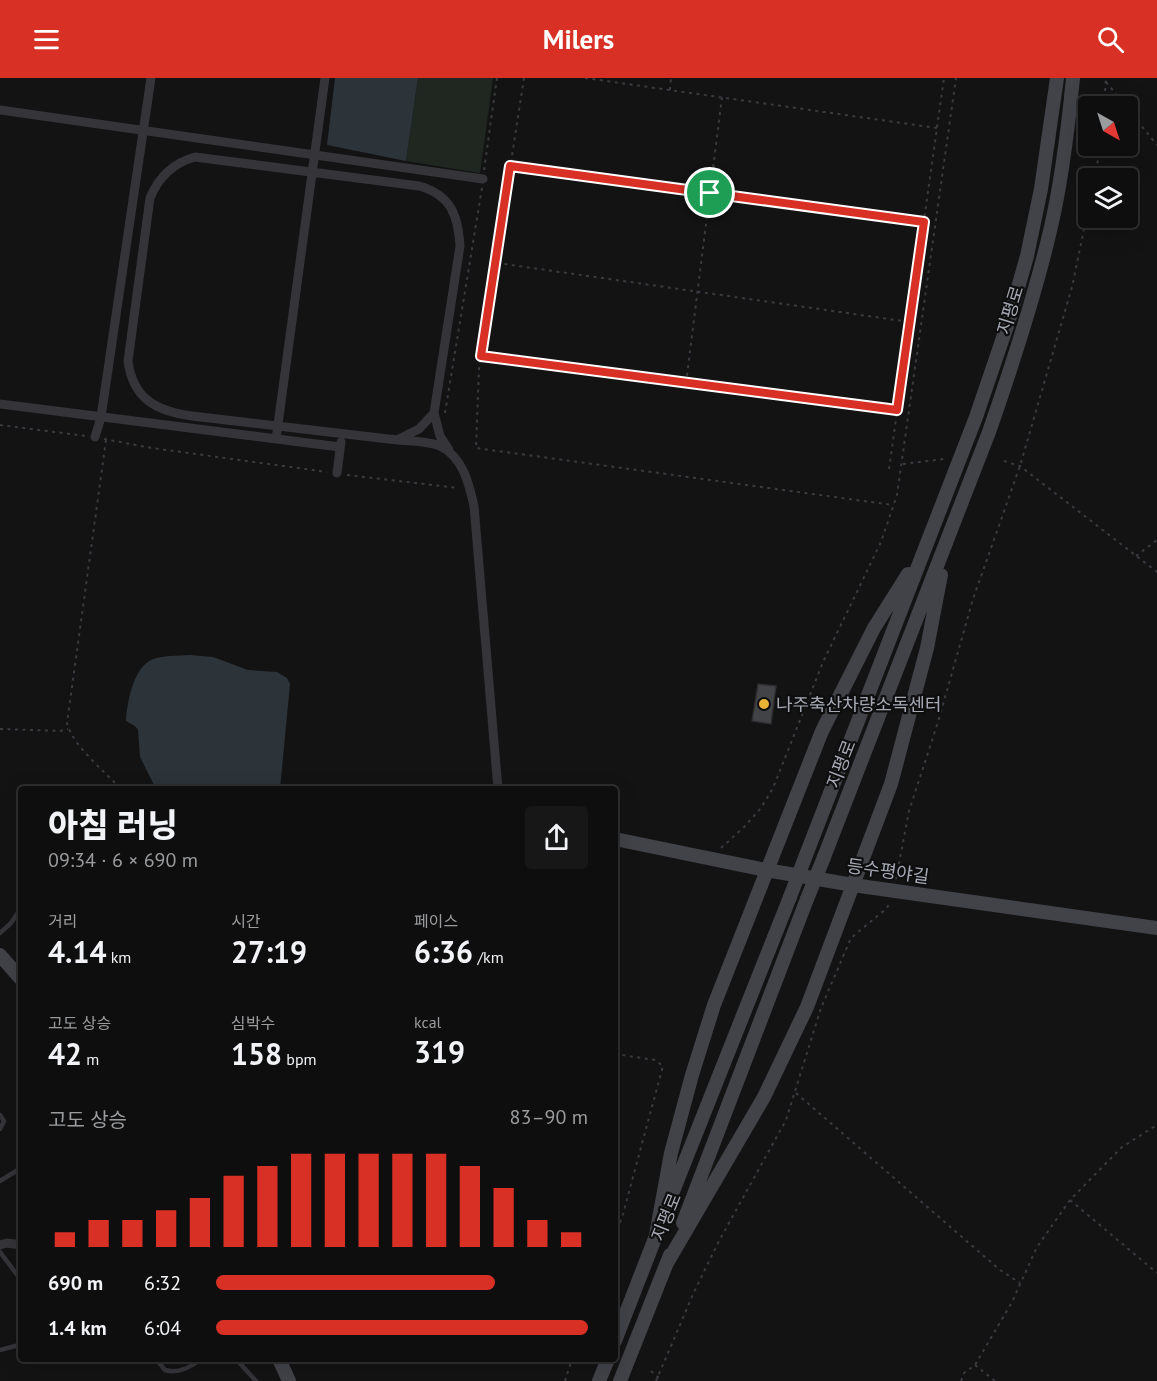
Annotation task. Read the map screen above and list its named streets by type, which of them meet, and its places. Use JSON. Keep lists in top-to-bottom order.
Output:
{
  "streets": {
    "main road": ["지평로", "등수평야길"]
  },
  "places": ["나주축산차량소독센터"],
  "north": "bottom right",
  "page": {
    "header": "Milers",
    "heading": ["아침 러닝", "09:34 · 6 × 690 m"],
    "stats": [
      ["거리", "4.14 km"],
      ["시간", "27:19"],
      ["페이스", "6:36 /km"],
      ["고도 상승", "42 m"],
      ["심박수", "158 bpm"],
      ["kcal", "319"]
    ],
    "chart": ["고도 상승", "83–90 m"],
    "list": [
      {
        "name": "690 m",
        "note": "6:32"
      },
      {
        "name": "1.4 km",
        "note": "6:04"
      }
    ]
  }
}
